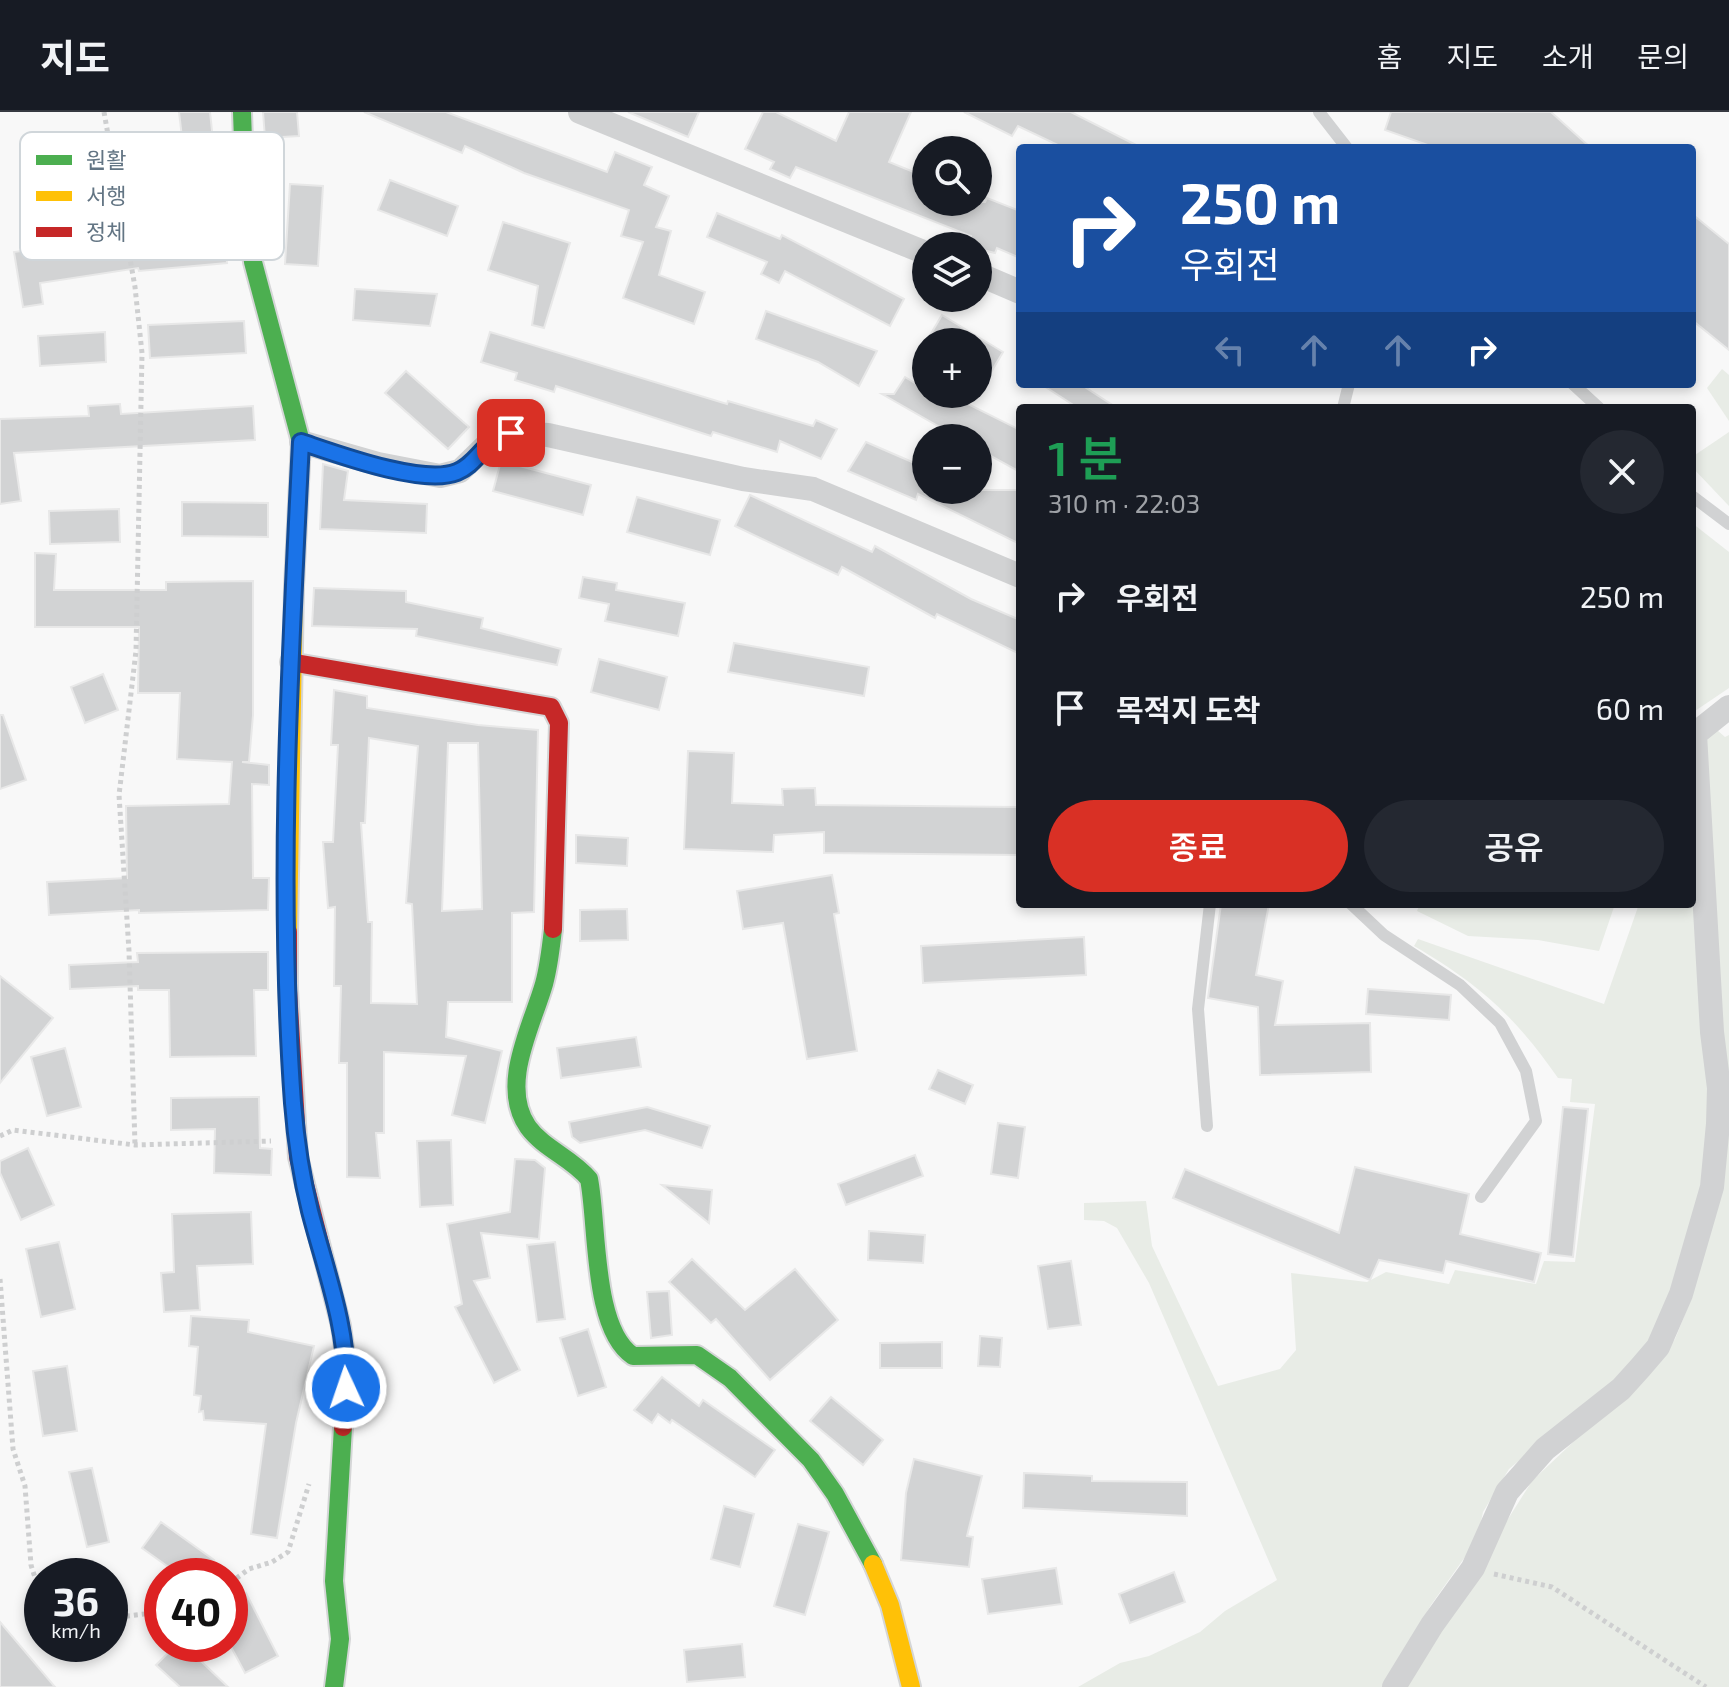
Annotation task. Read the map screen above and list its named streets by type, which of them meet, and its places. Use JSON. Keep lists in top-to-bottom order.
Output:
{
  "legend": ["원활", "서행", "정체"],
  "page": {
    "header": "지도",
    "nav": [
      "홈",
      "지도",
      "소개",
      "문의"
    ],
    "map_buttons": ["+", "−"],
    "turn": ["250 m", "우회전"],
    "heading": ["1 분", "310 m · 22:03"],
    "list": [
      {
        "name": "우회전",
        "value": "250 m"
      },
      {
        "name": "목적지 도착",
        "value": "60 m"
      }
    ],
    "buttons": ["종료", "공유"],
    "speed": "36 km/h",
    "limit": "40"
  }
}
